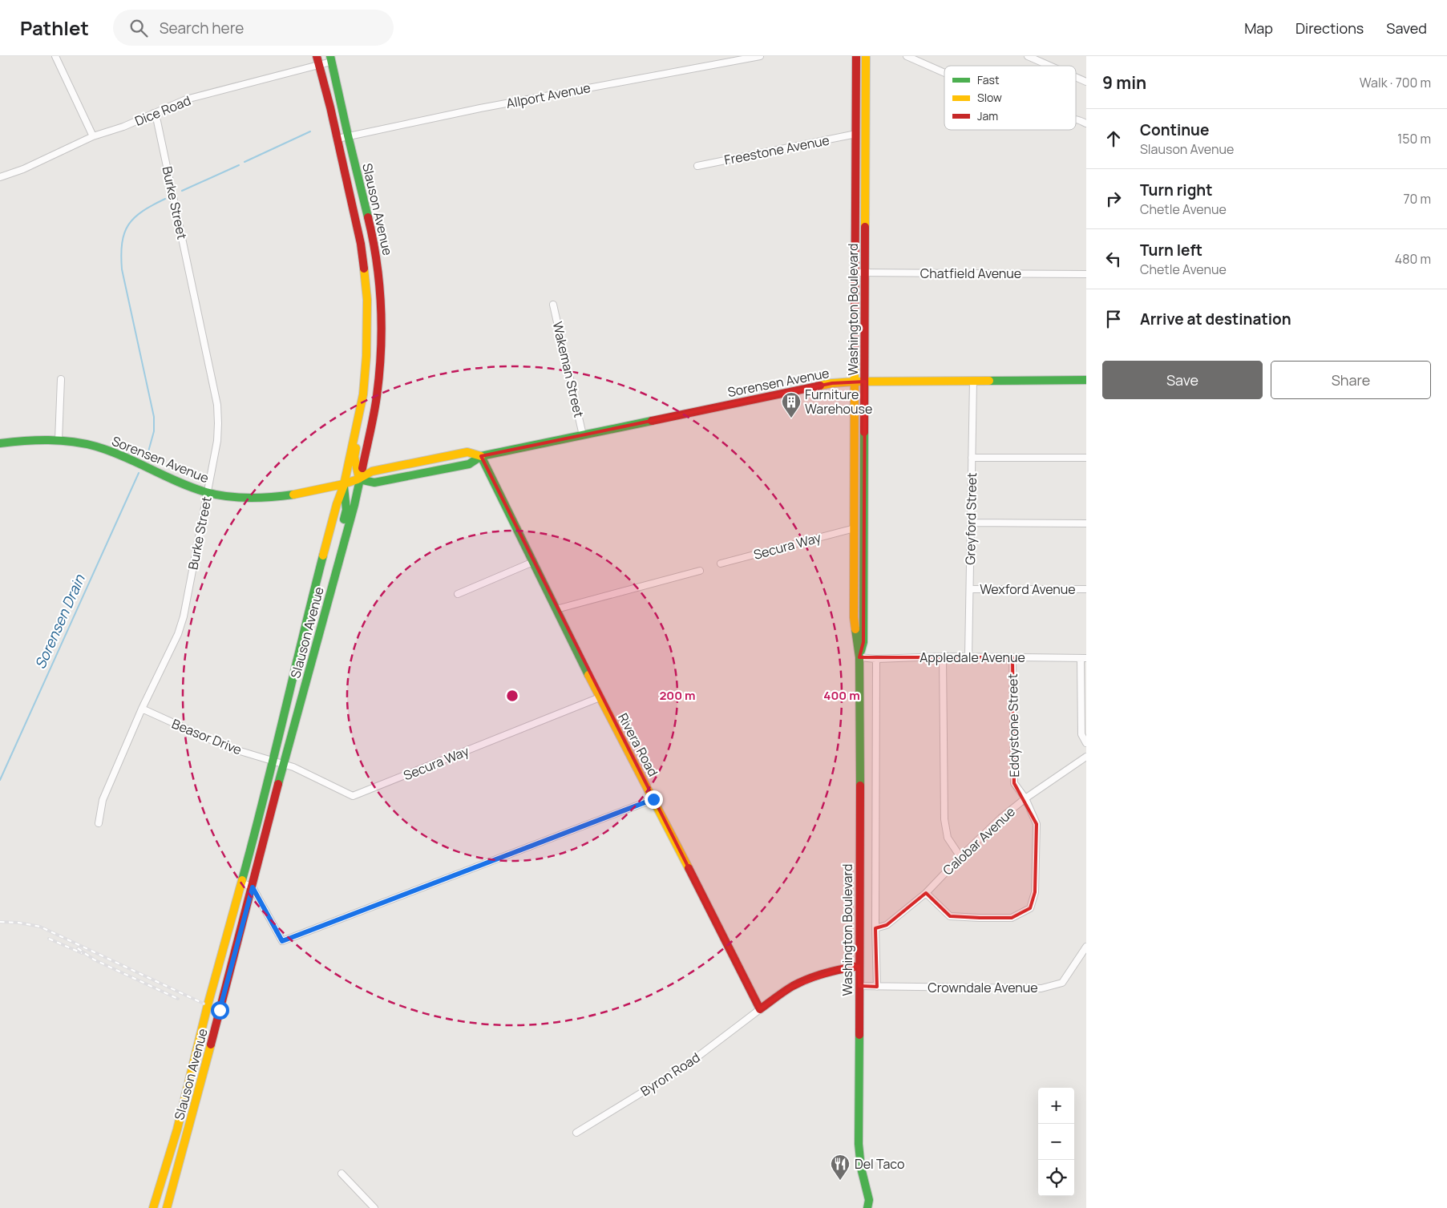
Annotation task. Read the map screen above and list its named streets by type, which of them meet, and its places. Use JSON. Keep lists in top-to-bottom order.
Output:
{
  "streets": {
    "main road": [
      "Slauson Avenue",
      "Washington Boulevard",
      "Sorensen Avenue",
      "Rivera Road"
    ],
    "street": [
      "Allport Avenue",
      "Dice Road",
      "Freestone Avenue",
      "Burke Street",
      "Chatfield Avenue",
      "Wakeman Street",
      "Greyford Street",
      "Secura Way",
      "Wexford Avenue",
      "Appledale Avenue",
      "Eddystone Street",
      "Beasor Drive",
      "Calobar Avenue",
      "Crowndale Avenue",
      "Byron Road"
    ]
  },
  "crossings": [
    ["Allport Avenue", "Slauson Avenue"],
    ["Dice Road", "Burke Street"],
    ["Dice Road", "Slauson Avenue"],
    ["Freestone Avenue", "Washington Boulevard"],
    ["Burke Street", "Sorensen Avenue"],
    ["Burke Street", "Beasor Drive"],
    ["Slauson Avenue", "Sorensen Avenue"],
    ["Slauson Avenue", "Secura Way"],
    ["Slauson Avenue", "Beasor Drive"],
    ["Chatfield Avenue", "Washington Boulevard"],
    ["Washington Boulevard", "Sorensen Avenue"],
    ["Washington Boulevard", "Secura Way"],
    ["Washington Boulevard", "Appledale Avenue"],
    ["Washington Boulevard", "Crowndale Avenue"],
    ["Wakeman Street", "Sorensen Avenue"],
    ["Sorensen Avenue", "Greyford Street"],
    ["Sorensen Avenue", "Rivera Road"],
    ["Greyford Street", "Wexford Avenue"],
    ["Greyford Street", "Appledale Avenue"],
    ["Secura Way", "Beasor Drive"],
    ["Secura Way", "Rivera Road"],
    ["Appledale Avenue", "Eddystone Street"],
    ["Eddystone Street", "Calobar Avenue"],
    ["Rivera Road", "Byron Road"]
  ],
  "water": ["Sorensen Drain"],
  "places": {
    "building": ["Furniture Warehouse"],
    "restaurant": ["Del Taco"]
  },
  "legend": ["Fast", "Slow", "Jam"],
  "page": {
    "header": "Pathlet",
    "search": "Search here",
    "nav": ["Map", "Directions", "Saved"],
    "heading": ["9 min", "Walk · 700 m"],
    "list": [
      ["Continue", "Slauson Avenue", "150 m"],
      ["Turn right", "Chetle Avenue", "70 m"],
      ["Turn left", "Chetle Avenue", "480 m"],
      "Arrive at destination"
    ],
    "buttons": ["Save", "Share"],
    "map_buttons": ["+", "−"]
  },
  "rings": ["200 m", "400 m"]
}
